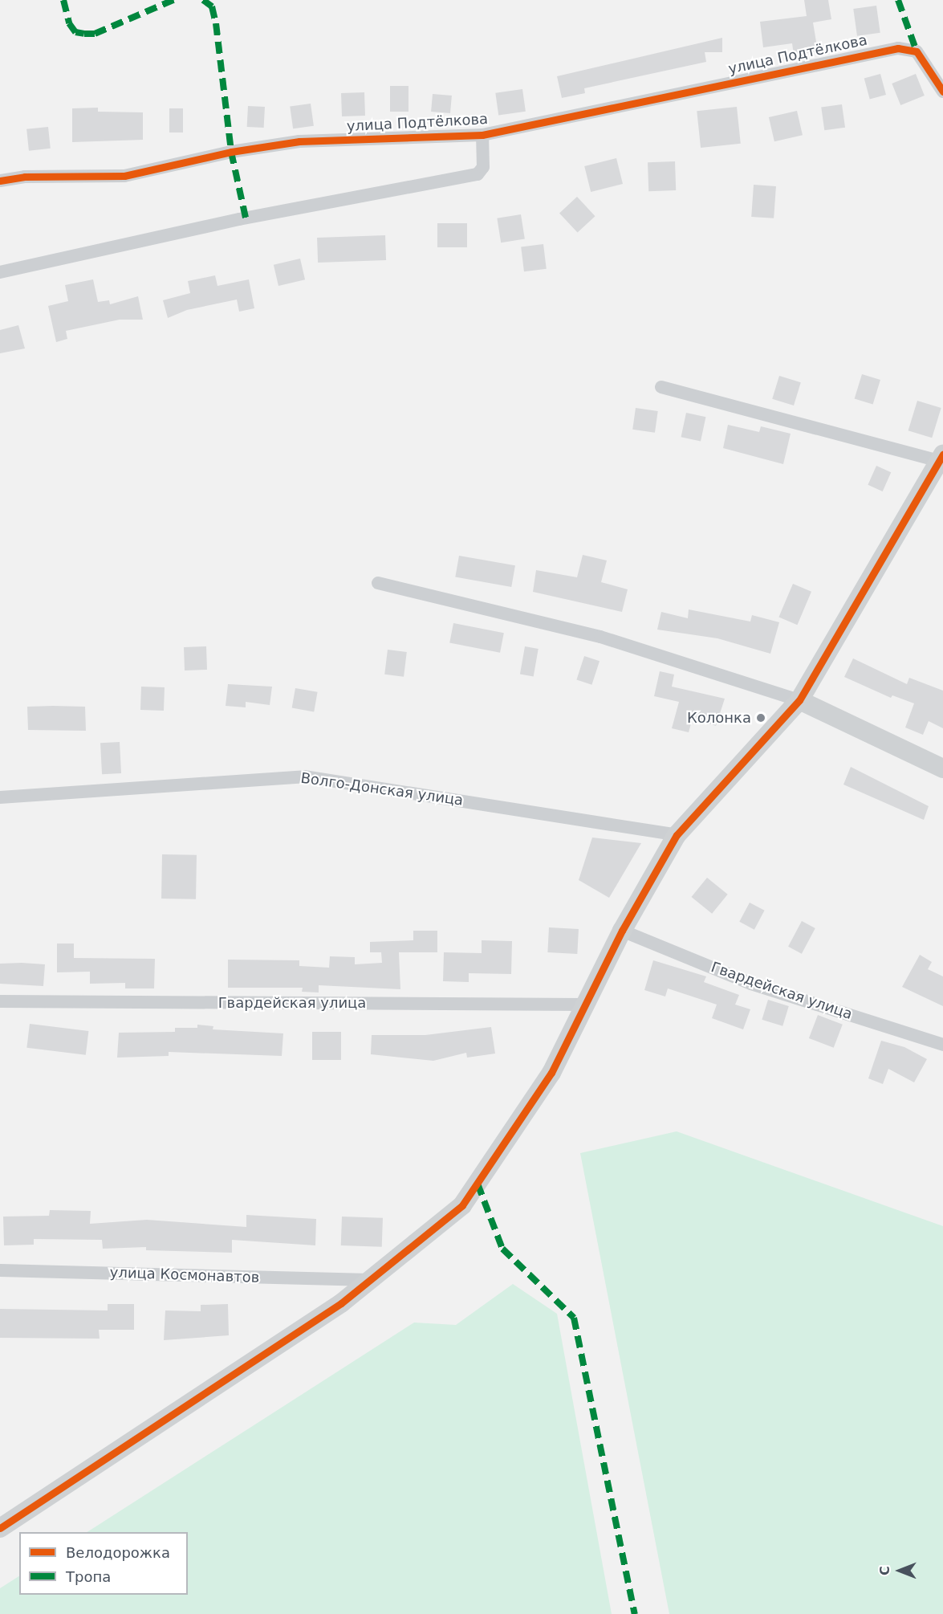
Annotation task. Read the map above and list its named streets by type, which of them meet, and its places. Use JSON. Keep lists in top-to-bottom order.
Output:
{
  "streets": {
    "street": [
      "улица Подтёлкова",
      "Волго-Донская улица",
      "Гвардейская улица",
      "улица Космонавтов"
    ]
  },
  "places": ["Колонка"],
  "legend": ["Велодорожка", "Тропа"],
  "north": "left"
}
